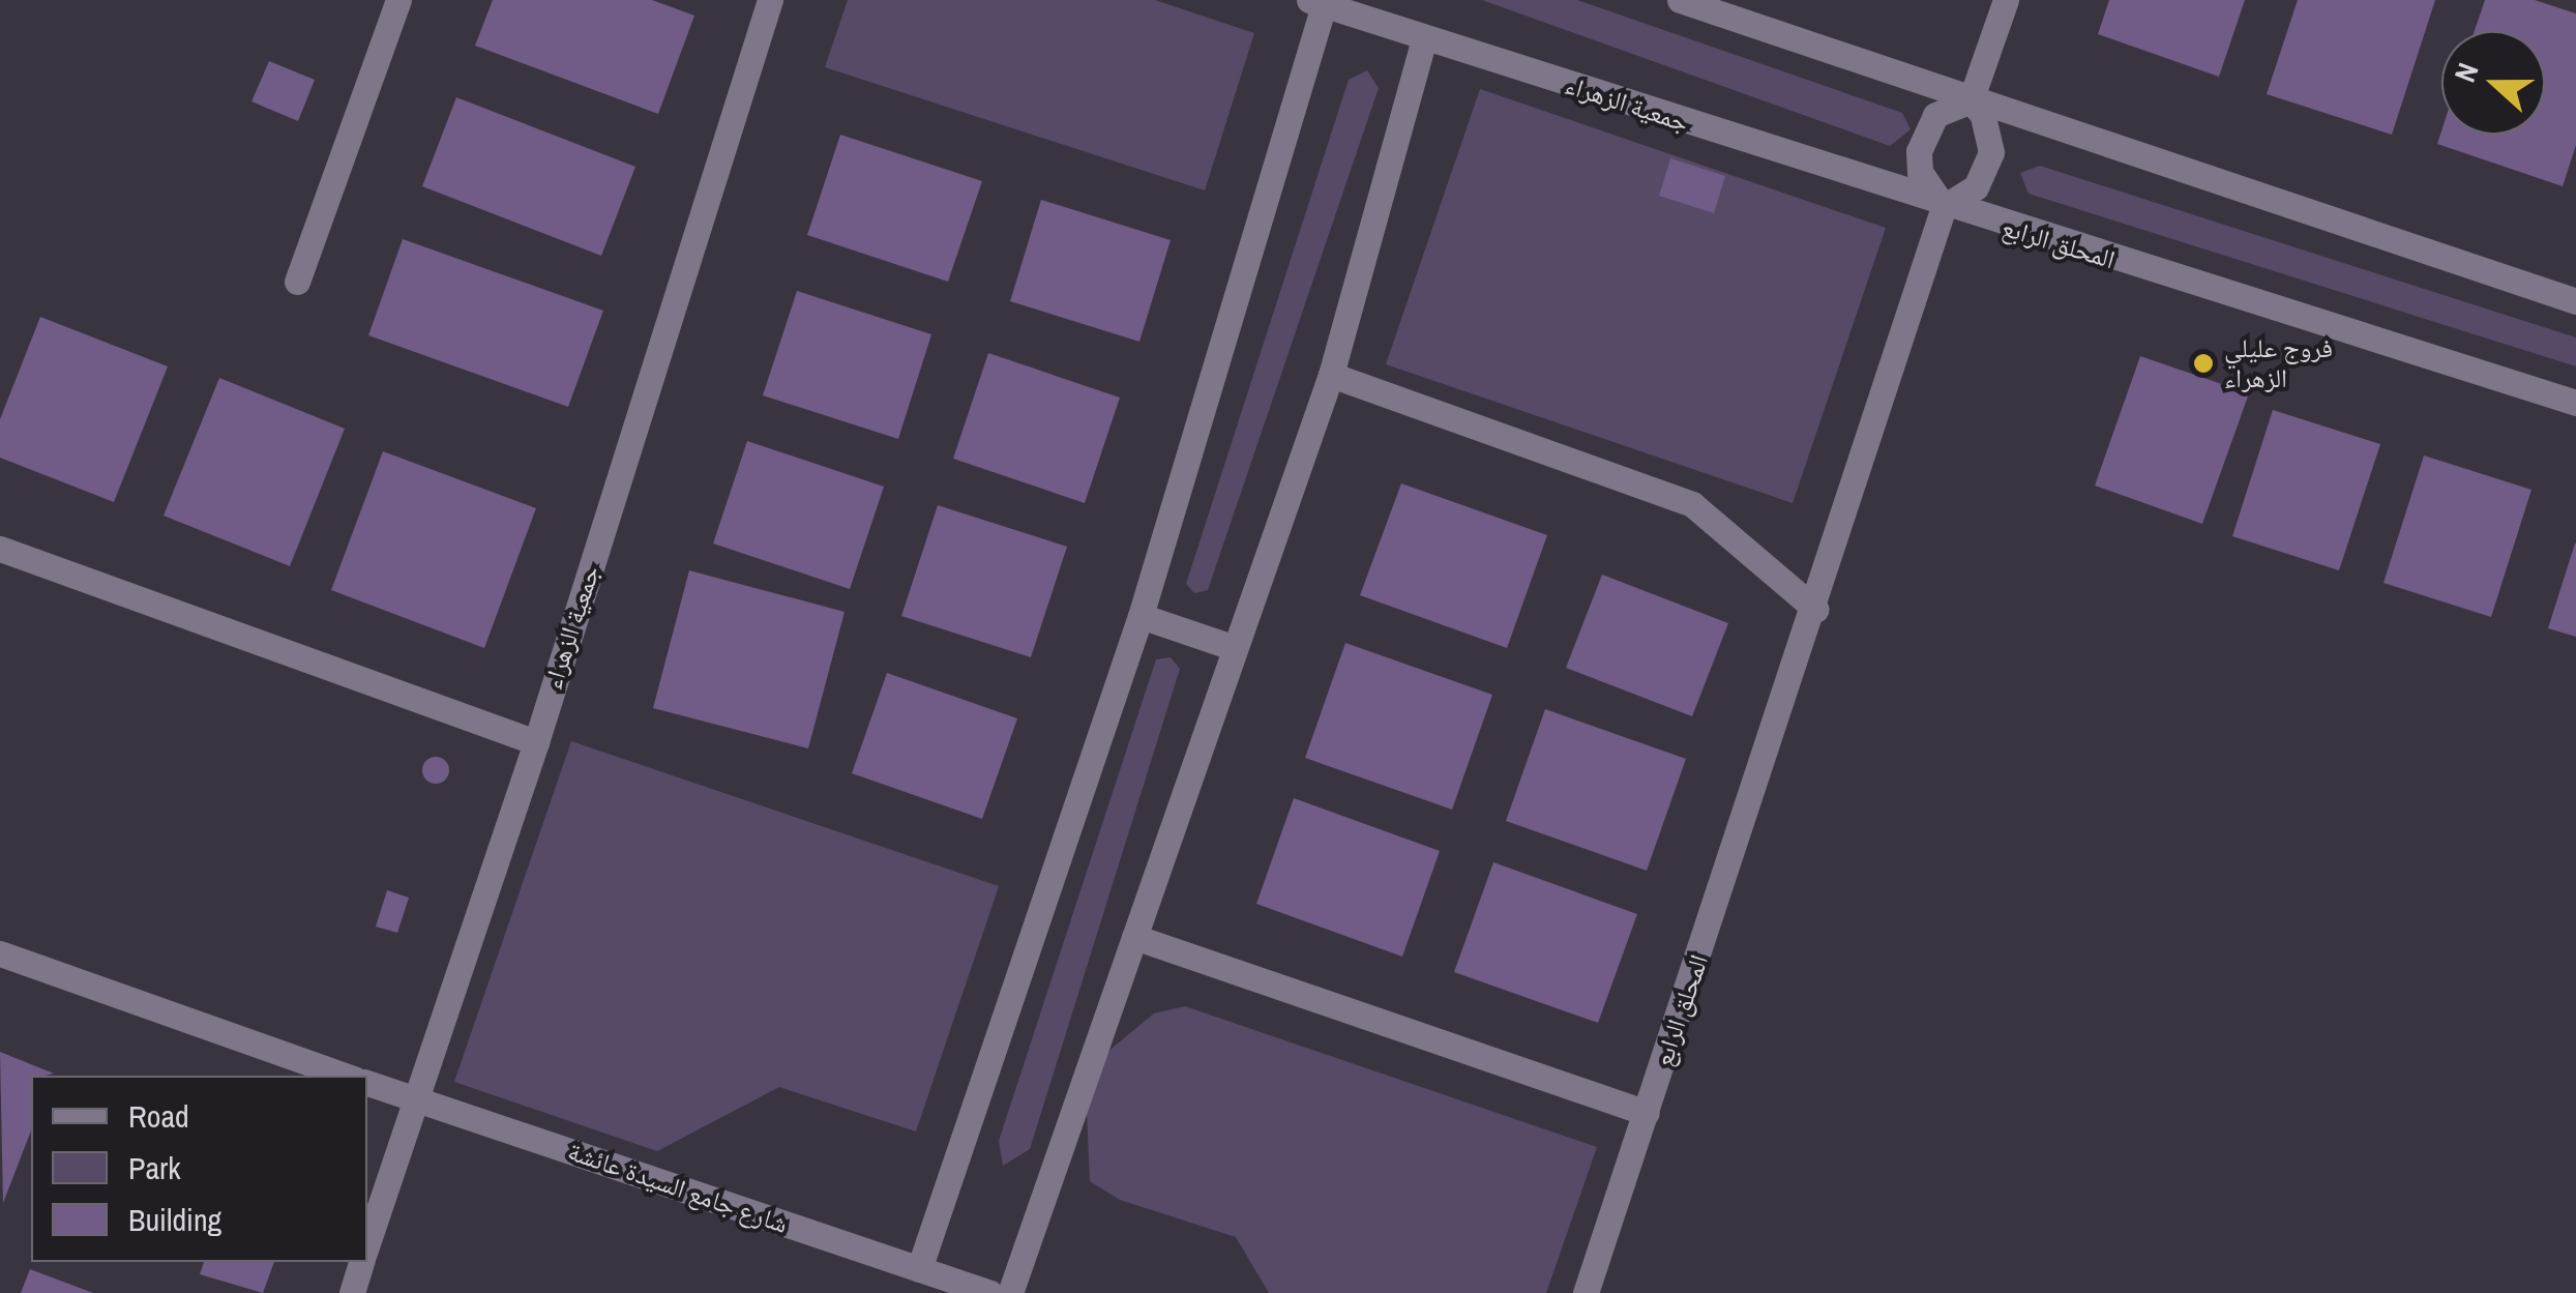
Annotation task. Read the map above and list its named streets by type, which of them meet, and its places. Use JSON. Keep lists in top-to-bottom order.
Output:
{
  "streets": {
    "street": ["جمعية الزهراء", "المحلق الرابع", "شارع جامع السيدة عائشة"]
  },
  "crossings": [
    ["جمعية الزهراء", "المحلق الرابع"],
    ["جمعية الزهراء", "شارع جامع السيدة عائشة"]
  ],
  "places": ["فروج عليلي الزهراء"],
  "legend": ["Road", "Park", "Building"],
  "north": "left"
}
